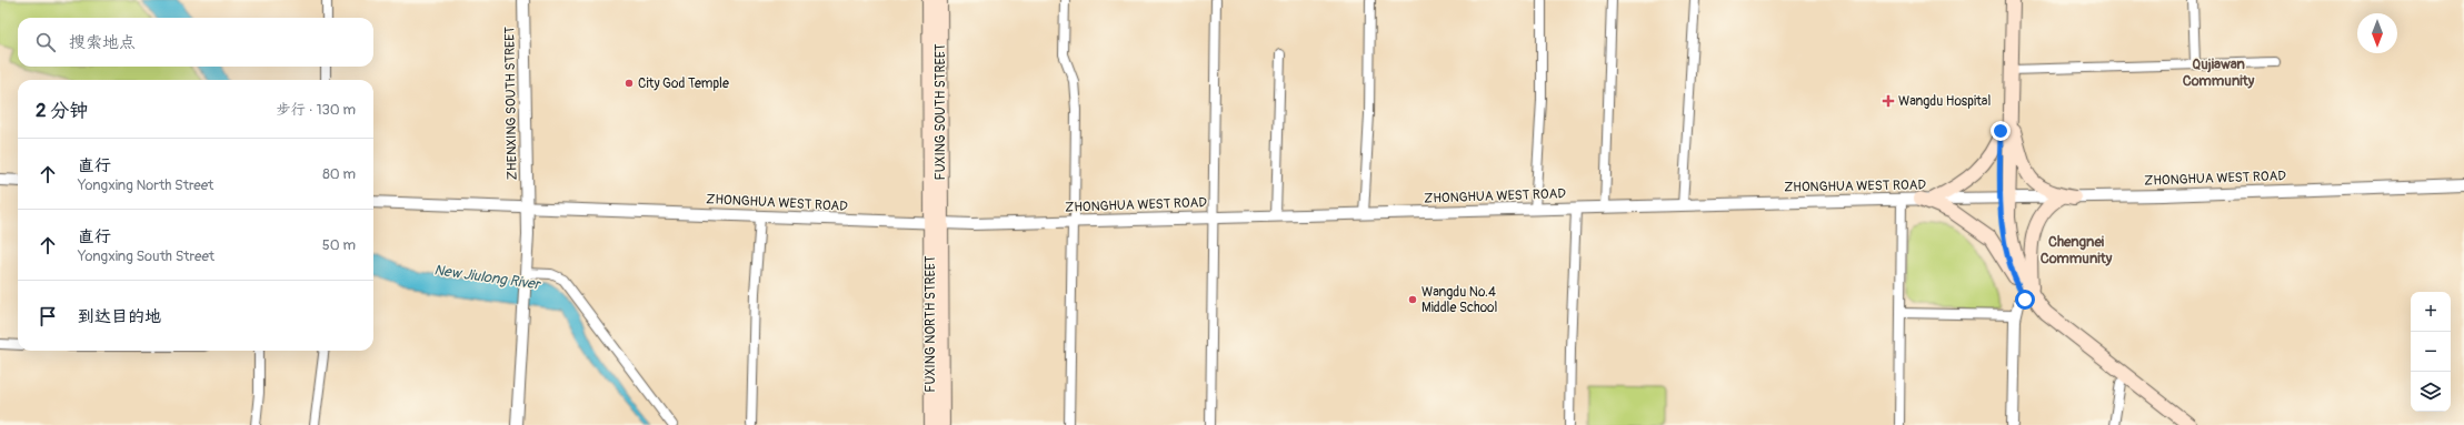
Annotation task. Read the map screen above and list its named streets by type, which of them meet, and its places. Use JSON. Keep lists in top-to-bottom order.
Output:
{
  "streets": {
    "main road": ["FUXING SOUTH STREET", "FUXING NORTH STREET"],
    "street": ["ZHENXING SOUTH STREET", "ZHONGHUA WEST ROAD"]
  },
  "crossings": [
    ["ZHENXING SOUTH STREET", "ZHONGHUA WEST ROAD"],
    ["FUXING SOUTH STREET", "ZHONGHUA WEST ROAD"],
    ["FUXING SOUTH STREET", "FUXING NORTH STREET"],
    ["ZHONGHUA WEST ROAD", "FUXING NORTH STREET"]
  ],
  "districts": ["Qujiawan Community", "Chengnei Community"],
  "water": ["New Jiulong River"],
  "places": {
    "other": ["City God Temple", "Wangdu No.4 Middle School"],
    "health": ["Wangdu Hospital"]
  },
  "north": "bottom",
  "page": {
    "search": "搜索地点",
    "heading": ["2 分钟", "步行 · 130 m"],
    "list": [
      ["直行", "Yongxing North Street", "80 m"],
      ["直行", "Yongxing South Street", "50 m"],
      "到达目的地"
    ],
    "map_buttons": ["+", "−"]
  }
}
